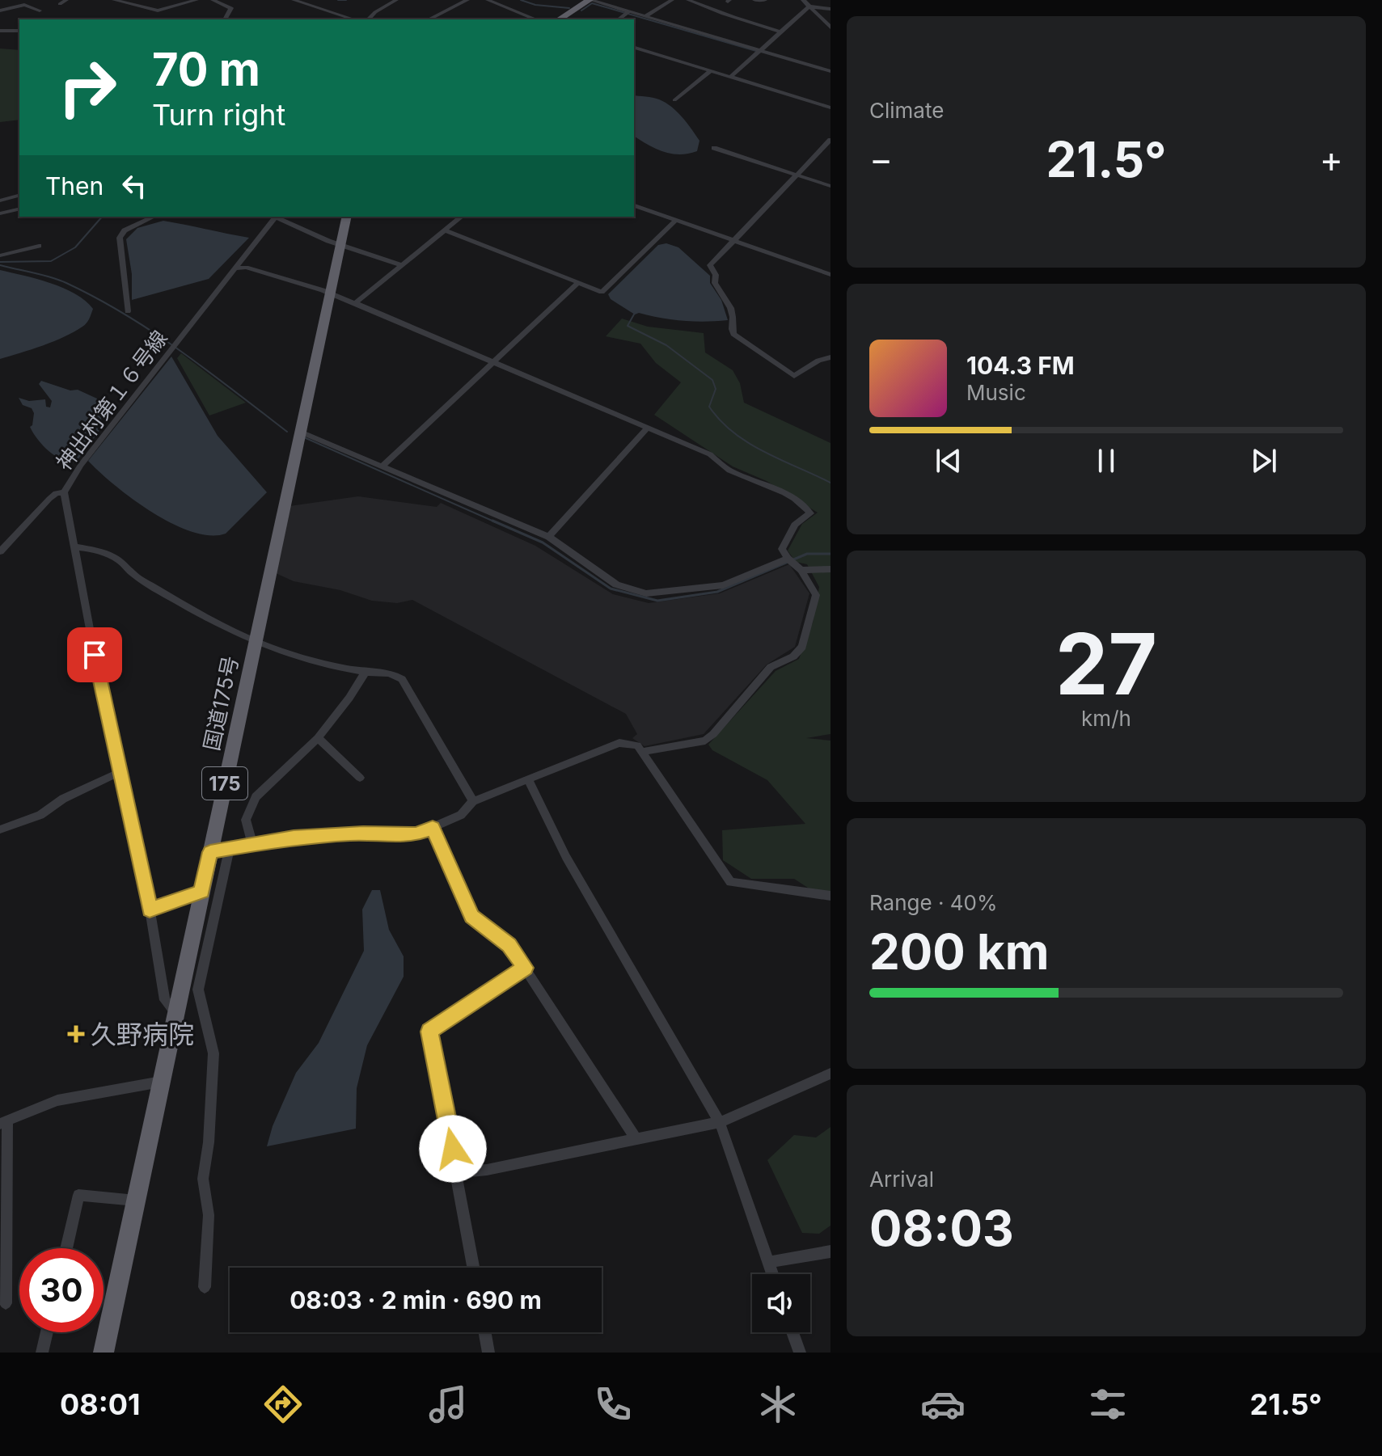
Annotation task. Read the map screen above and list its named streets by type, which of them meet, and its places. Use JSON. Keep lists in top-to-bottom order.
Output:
{
  "streets": {
    "highway": ["国道175号", "175"],
    "street": ["神出村第１６号線"]
  },
  "crossings": [
    ["神出村第１６号線", "国道175号"]
  ],
  "places": {
    "health": ["久野病院"]
  },
  "page": {
    "tile": [
      "Climate",
      ["27", "km/h"],
      ["Range · 40%", "200 km"],
      ["Arrival", "08:03"]
    ],
    "turn": ["70 m", "Turn right"],
    "heat": ["−", "21.5°", "+"],
    "then": "Then",
    "song": ["104.3 FM", "Music"],
    "limit": "30",
    "trip": "08:03 · 2 min · 690 m",
    "tabs": ["08:01", "21.5°"]
  }
}
